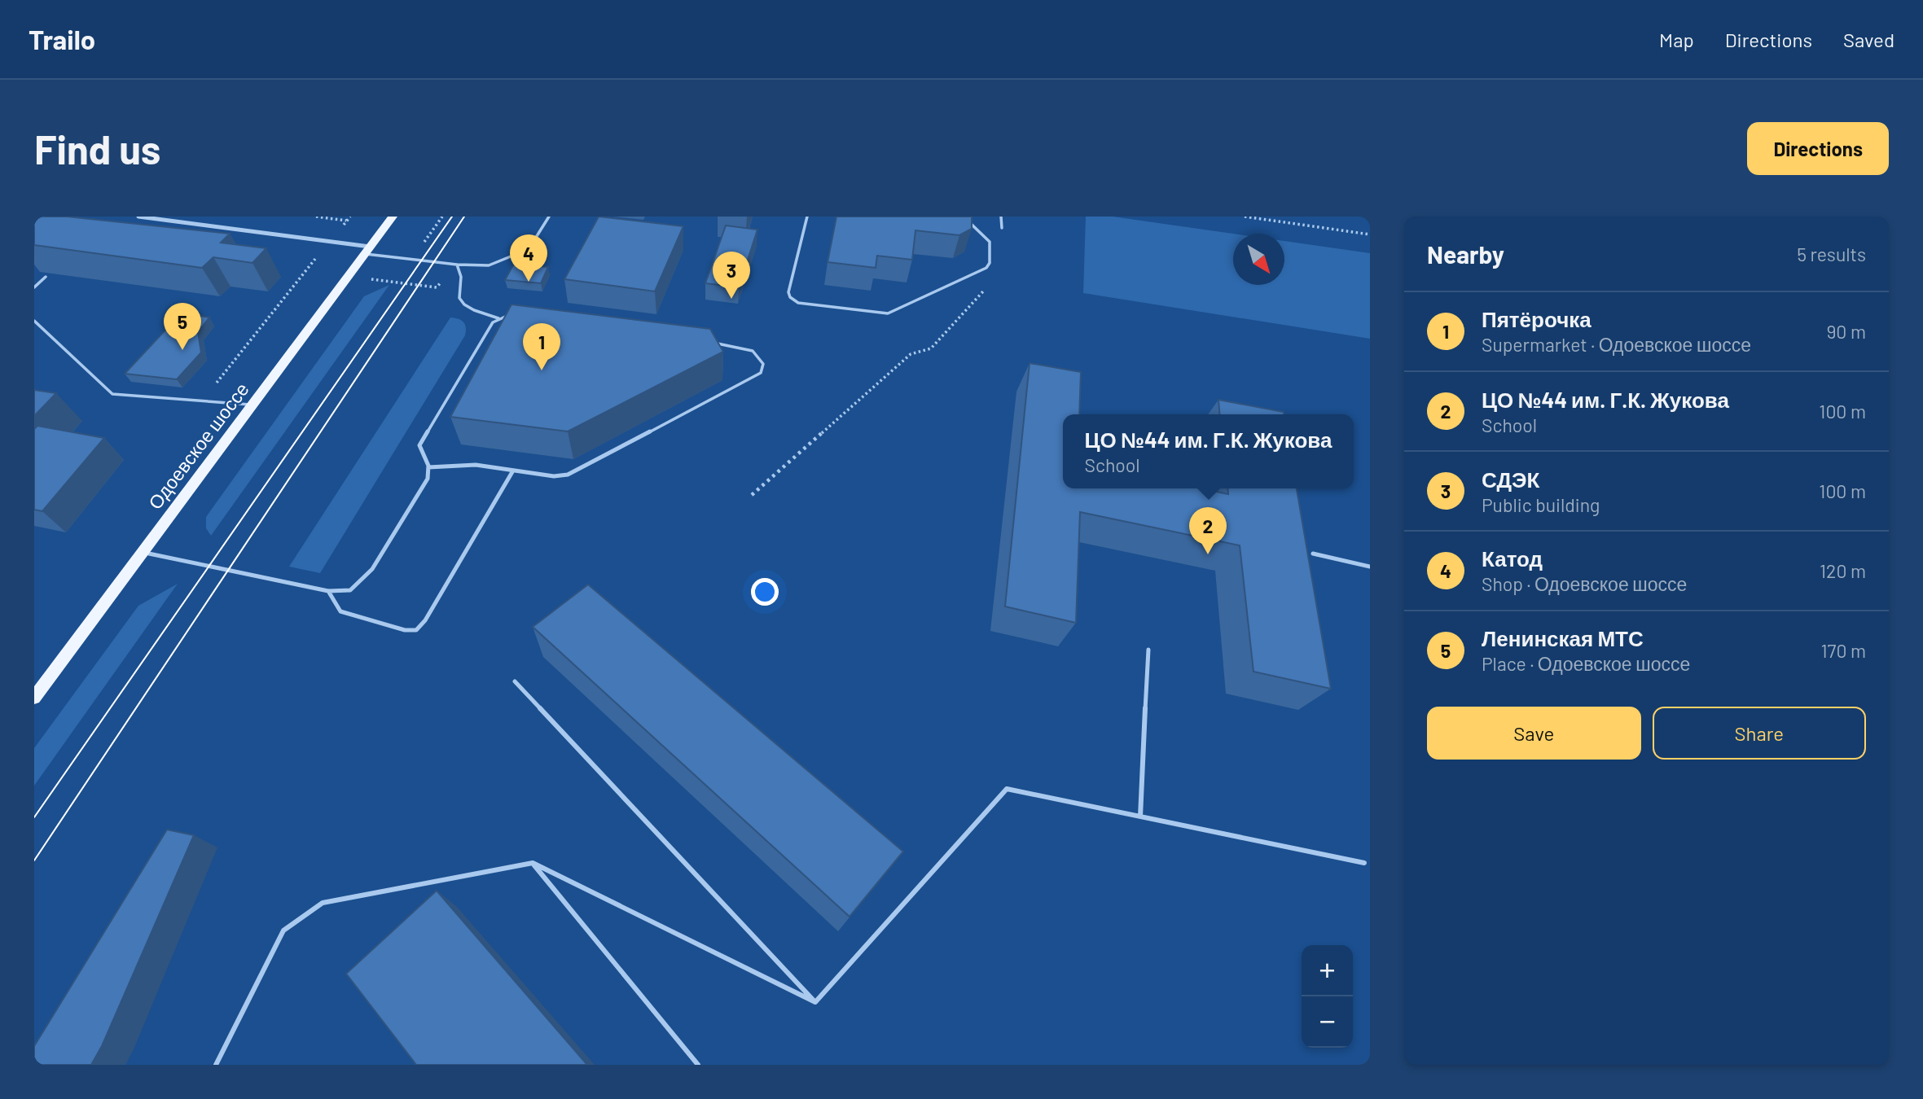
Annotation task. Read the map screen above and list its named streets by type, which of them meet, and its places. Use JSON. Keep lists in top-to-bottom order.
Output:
{
  "streets": {
    "main road": ["Одоевское шоссе"]
  },
  "north": "bottom right",
  "page": {
    "header": "Trailo",
    "nav": ["Map", "Directions", "Saved"],
    "buttons": [
      "Directions",
      ["Save", "Share"]
    ],
    "title": "Find us",
    "heading": ["Nearby", "5 results"],
    "pins": [
      "4",
      "3",
      "5",
      "1",
      "2"
    ],
    "list": [
      {
        "mark": "1",
        "name": "Пятёрочка",
        "note": "Supermarket · Одоевское шоссе",
        "value": "90 m"
      },
      {
        "mark": "2",
        "name": "ЦО №44 им. Г.К. Жукова",
        "note": "School",
        "value": "100 m"
      },
      {
        "mark": "3",
        "name": "СДЭК",
        "note": "Public building",
        "value": "100 m"
      },
      {
        "mark": "4",
        "name": "Катод",
        "note": "Shop · Одоевское шоссе",
        "value": "120 m"
      },
      {
        "mark": "5",
        "name": "Ленинская МТС",
        "note": "Place · Одоевское шоссе",
        "value": "170 m"
      }
    ],
    "popup": ["ЦО №44 им. Г.К. Жукова", "School"],
    "map_buttons": ["+", "−"]
  }
}
